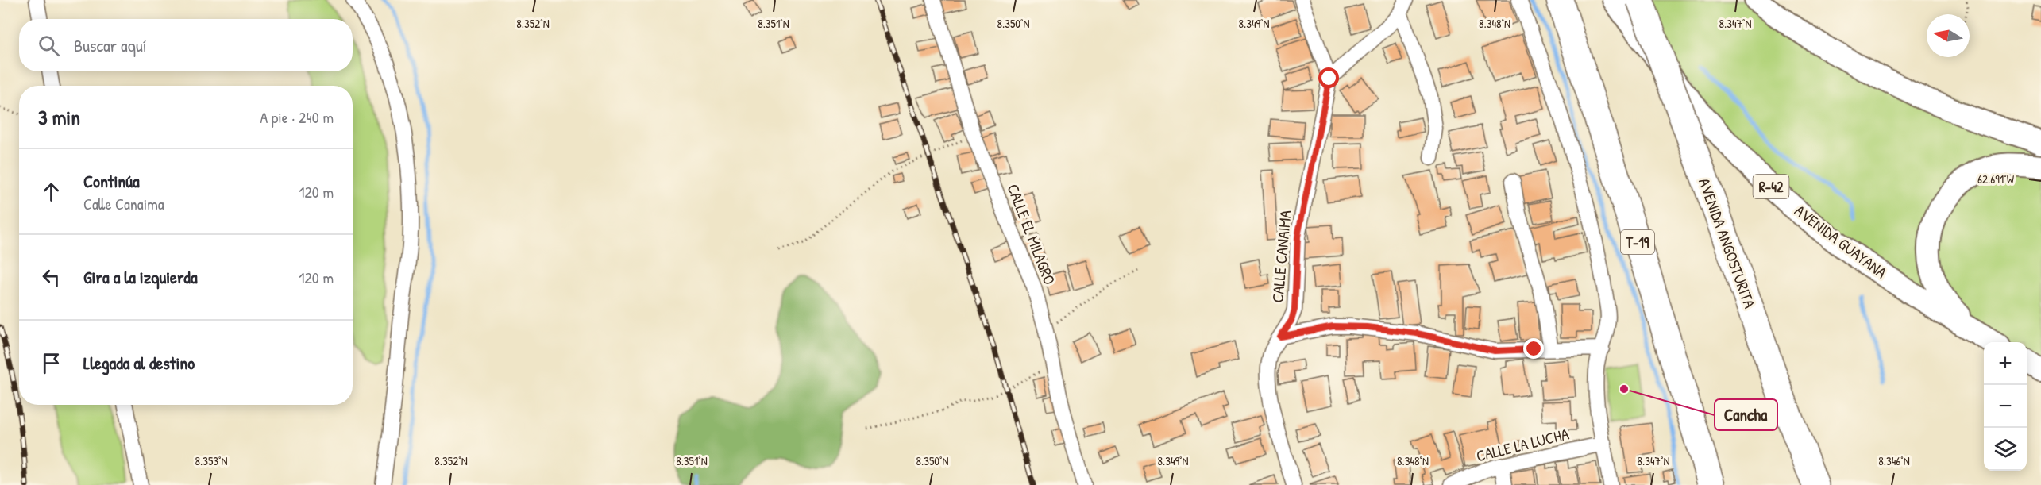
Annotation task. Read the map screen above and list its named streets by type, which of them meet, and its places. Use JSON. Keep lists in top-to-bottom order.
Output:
{
  "streets": {
    "highway": ["T-19", "AVENIDA ANGOSTURITA"],
    "main road": ["R-42", "AVENIDA GUAYANA"],
    "street": ["CALLE EL MILAGRO", "CALLE CANAIMA", "CALLE LA LUCHA"]
  },
  "places": ["Cancha"],
  "north": "left",
  "page": {
    "search": "Buscar aquí",
    "heading": ["3 min", "A pie · 240 m"],
    "list": [
      ["Continúa", "Calle Canaima", "120 m"],
      ["Gira a la izquierda", "120 m"],
      "Llegada al destino"
    ],
    "map_buttons": ["+", "−"]
  },
  "coordinates": [
    "8.352°N",
    "8.351°N",
    "8.350°N",
    "8.349°N",
    "8.348°N",
    "8.347°N",
    "62.691°W",
    "8.353°N",
    "8.346°N"
  ]
}
